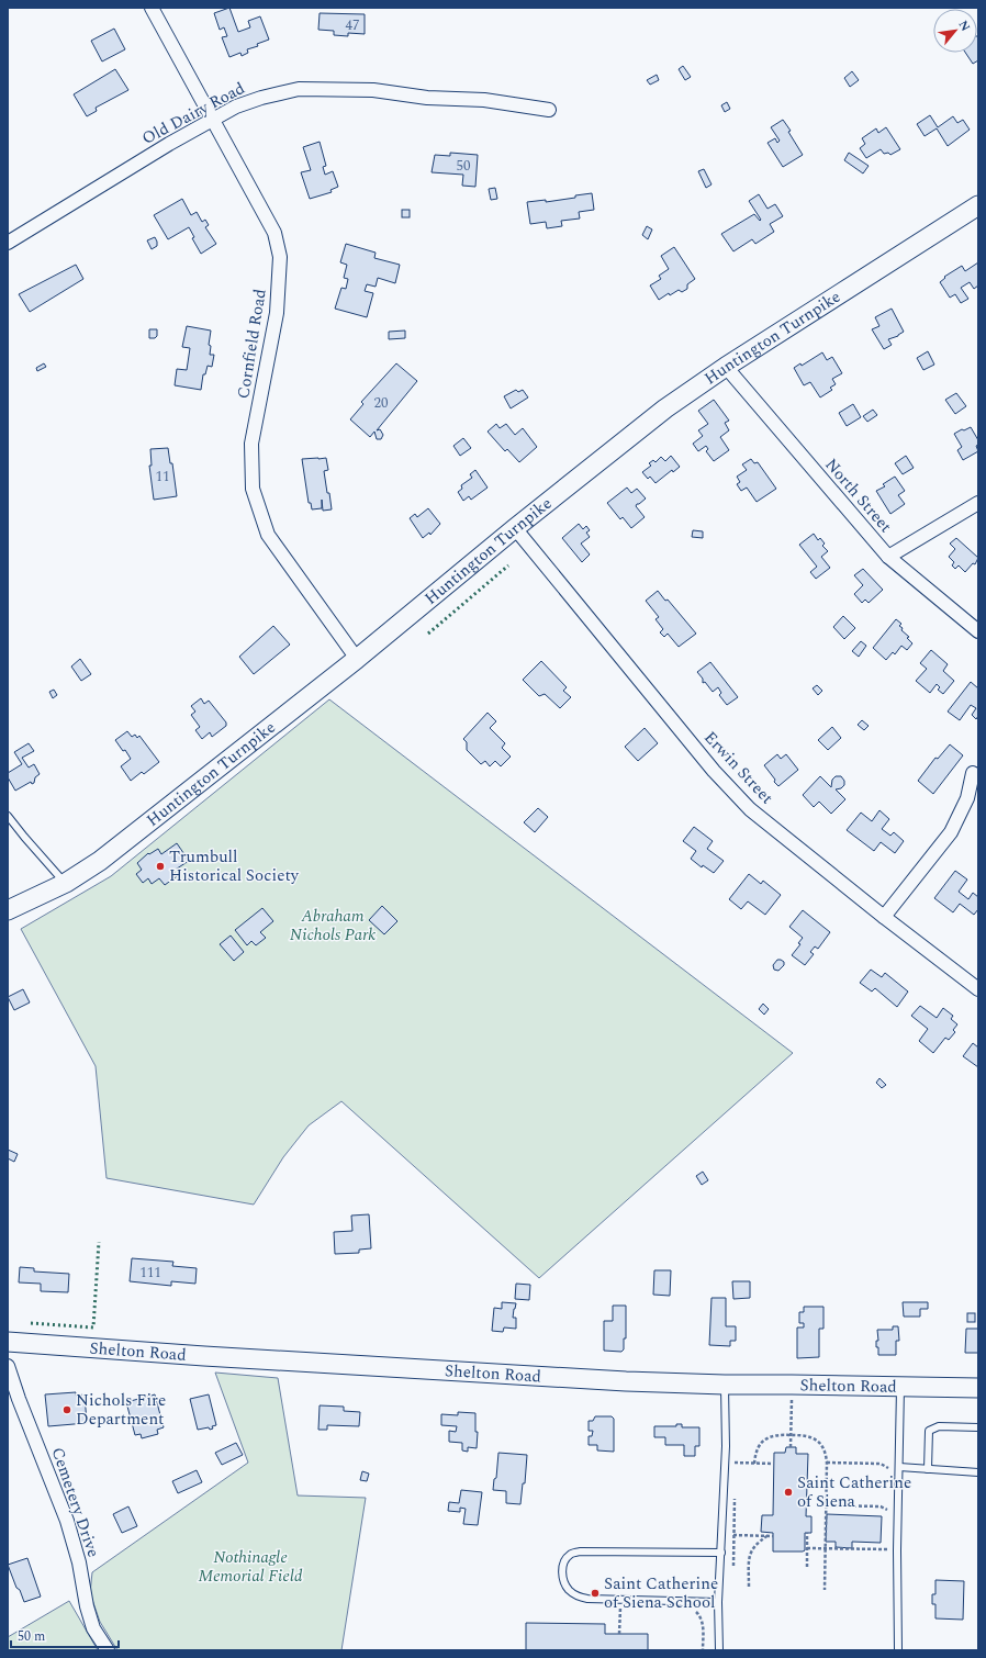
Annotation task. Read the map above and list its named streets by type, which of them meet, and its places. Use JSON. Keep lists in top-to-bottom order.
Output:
{
  "streets": {
    "main road": ["Huntington Turnpike", "Shelton Road"],
    "street": [
      "Old Dairy Road",
      "Cornfield Road",
      "North Street",
      "Erwin Street",
      "Cemetery Drive"
    ]
  },
  "crossings": [
    ["Old Dairy Road", "Cornfield Road"],
    ["Huntington Turnpike", "Cornfield Road"],
    ["Huntington Turnpike", "North Street"],
    ["Huntington Turnpike", "Erwin Street"]
  ],
  "parks": ["Abraham Nichols Park", "Nothinagle Memorial Field"],
  "places": [
    "Trumbull Historical Society",
    "Nichols Fire Department",
    "Saint Catherine of Siena",
    "Saint Catherine of Siena School"
  ],
  "house_numbers": [
    "47",
    "50",
    "20",
    "11",
    "111"
  ],
  "scale_bar": "50 m",
  "north": "top right"
}
